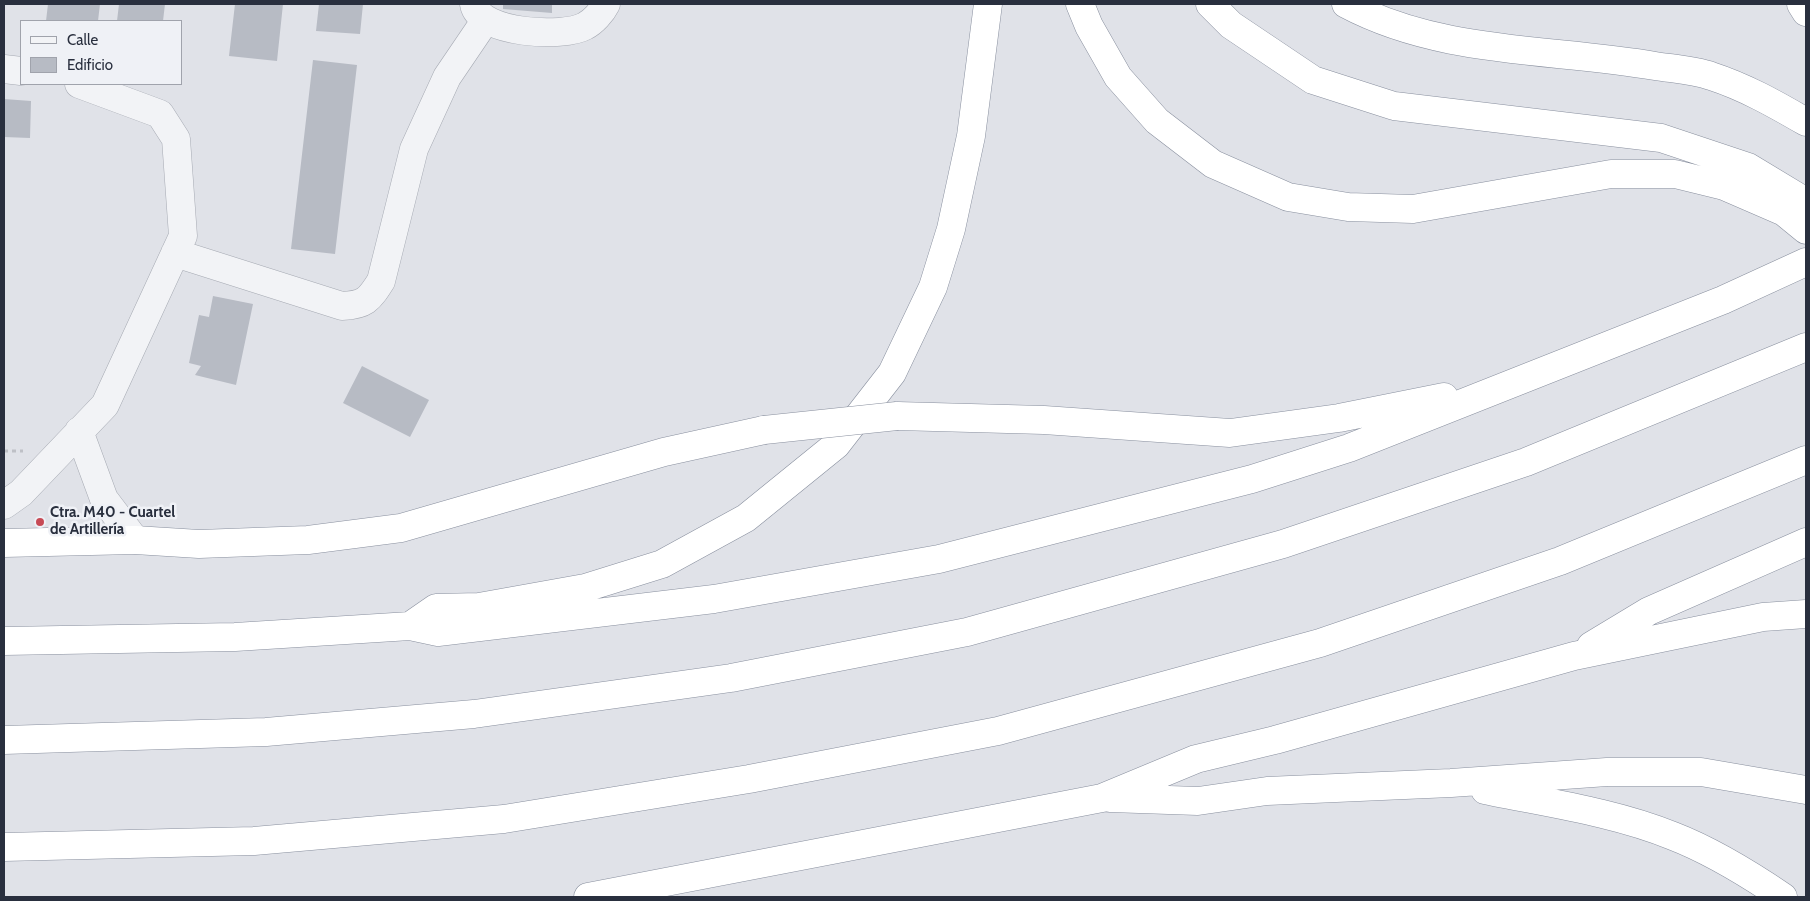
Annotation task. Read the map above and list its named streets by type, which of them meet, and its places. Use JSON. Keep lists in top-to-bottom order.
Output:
{
  "places": ["Ctra. M40 - Cuartel de Artillería"],
  "legend": ["Calle", "Edificio"]
}
